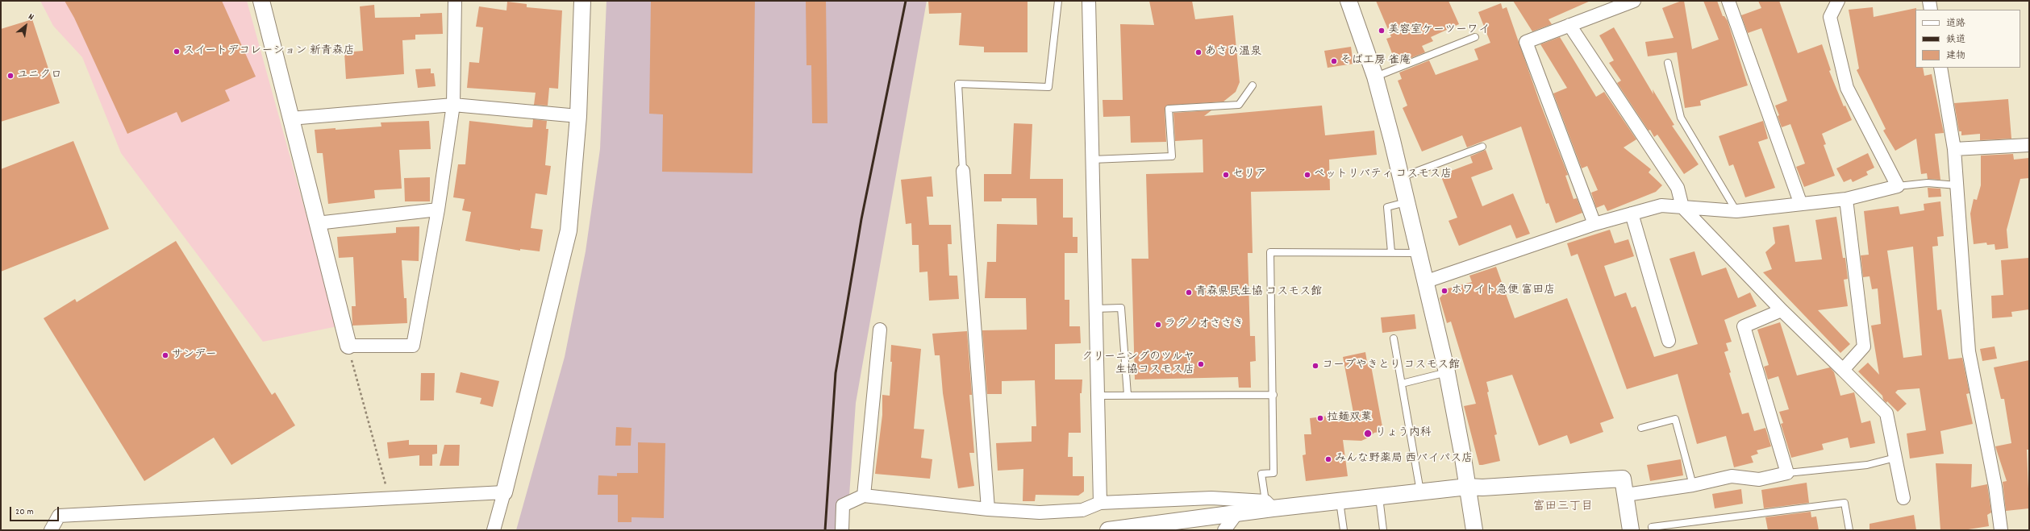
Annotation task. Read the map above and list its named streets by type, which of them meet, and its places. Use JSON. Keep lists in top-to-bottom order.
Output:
{
  "districts": ["富田三丁目"],
  "places": [
    "美容室ケーツーワイ",
    "スイートデコレーション 新青森店",
    "あさひ温泉",
    "そば工房 雀庵",
    "ユニクロ",
    "セリア",
    "ペットリバティ コスモス店",
    "ホワイト急便 富田店",
    "青森県民生協 コスモス館",
    "ラグノオささき",
    "サンデー",
    "クリーニングのツルヤ 生協コスモス店",
    "コープやきとり コスモス館",
    "拉麺双葉",
    "りょう内科",
    "みんな野薬局 西バイパス店"
  ],
  "legend": ["道路", "鉄道", "建物"],
  "scale_bar": "20 m",
  "north": "top right"
}
